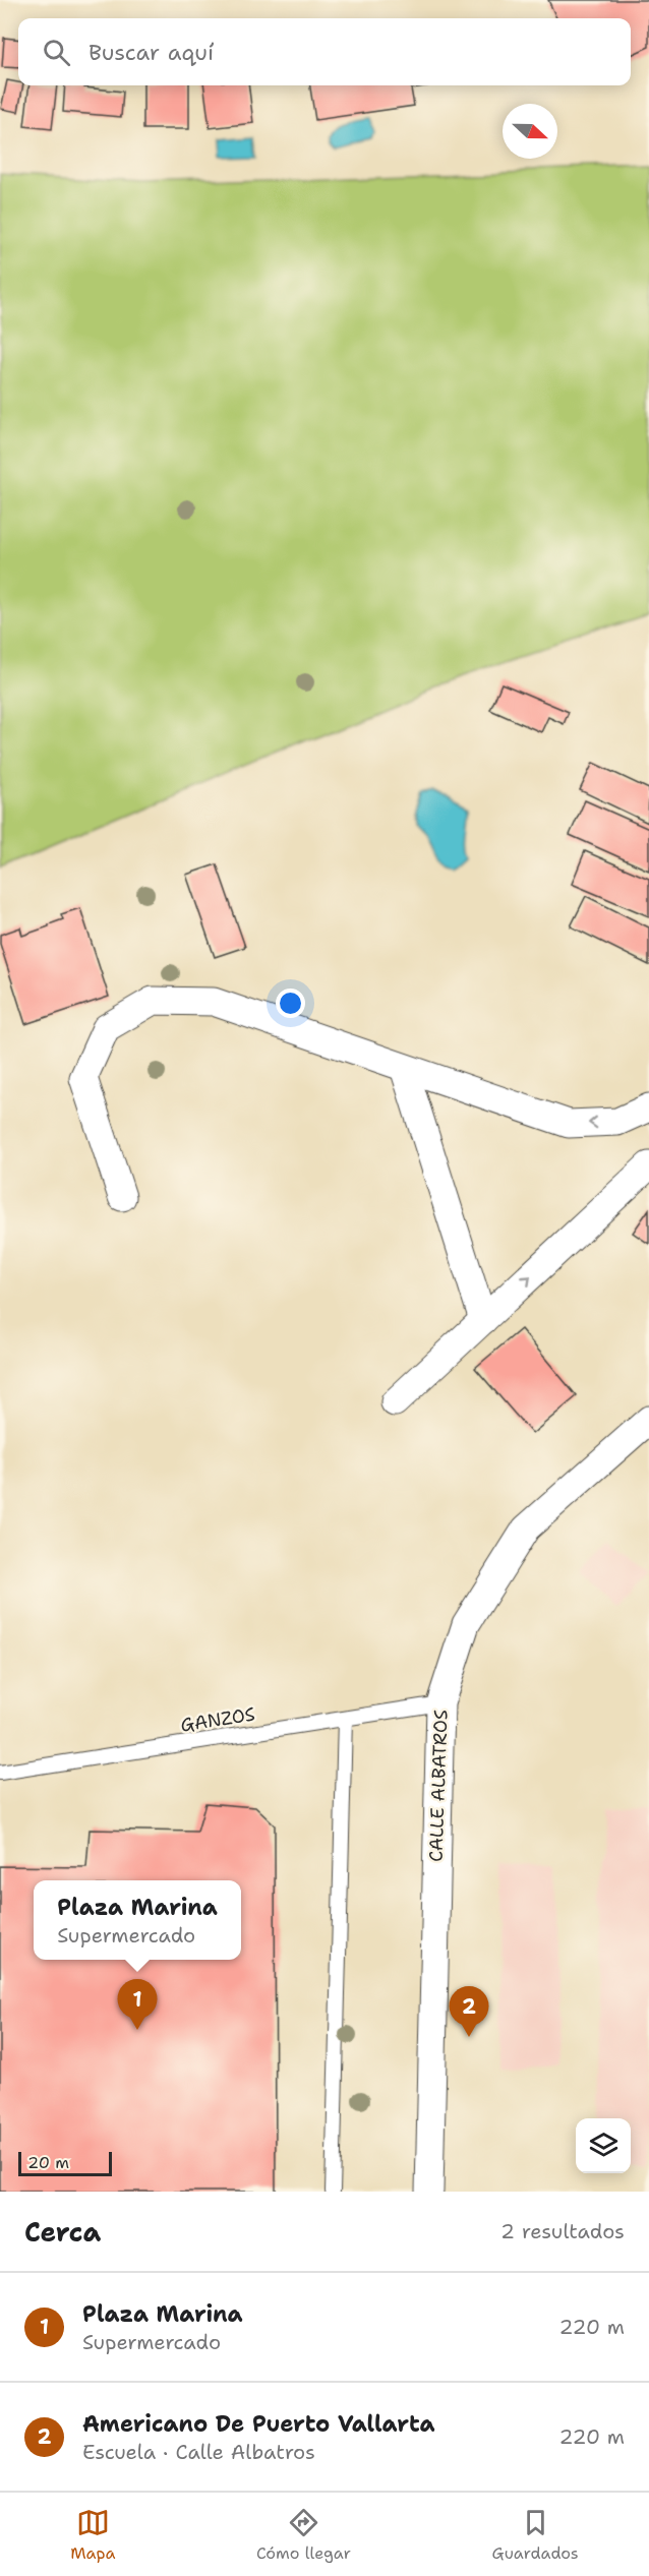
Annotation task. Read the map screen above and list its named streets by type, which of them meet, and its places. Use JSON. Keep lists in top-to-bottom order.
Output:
{
  "streets": {
    "street": ["CALLE ALBATROS"],
    "lane": ["GANZOS"]
  },
  "crossings": [
    ["GANZOS", "CALLE ALBATROS"]
  ],
  "scale_bar": "20 m",
  "north": "right",
  "page": {
    "search": "Buscar aquí",
    "popup": ["Plaza Marina", "Supermercado"],
    "pins": ["1", "2"],
    "scale": "20 m",
    "heading": ["Cerca", "2 resultados"],
    "list": [
      {
        "mark": "1",
        "name": "Plaza Marina",
        "note": "Supermercado",
        "value": "220 m"
      },
      {
        "mark": "2",
        "name": "Americano De Puerto Vallarta",
        "note": "Escuela · Calle Albatros",
        "value": "220 m"
      }
    ],
    "nav": ["Mapa", "Cómo llegar", "Guardados"]
  }
}
